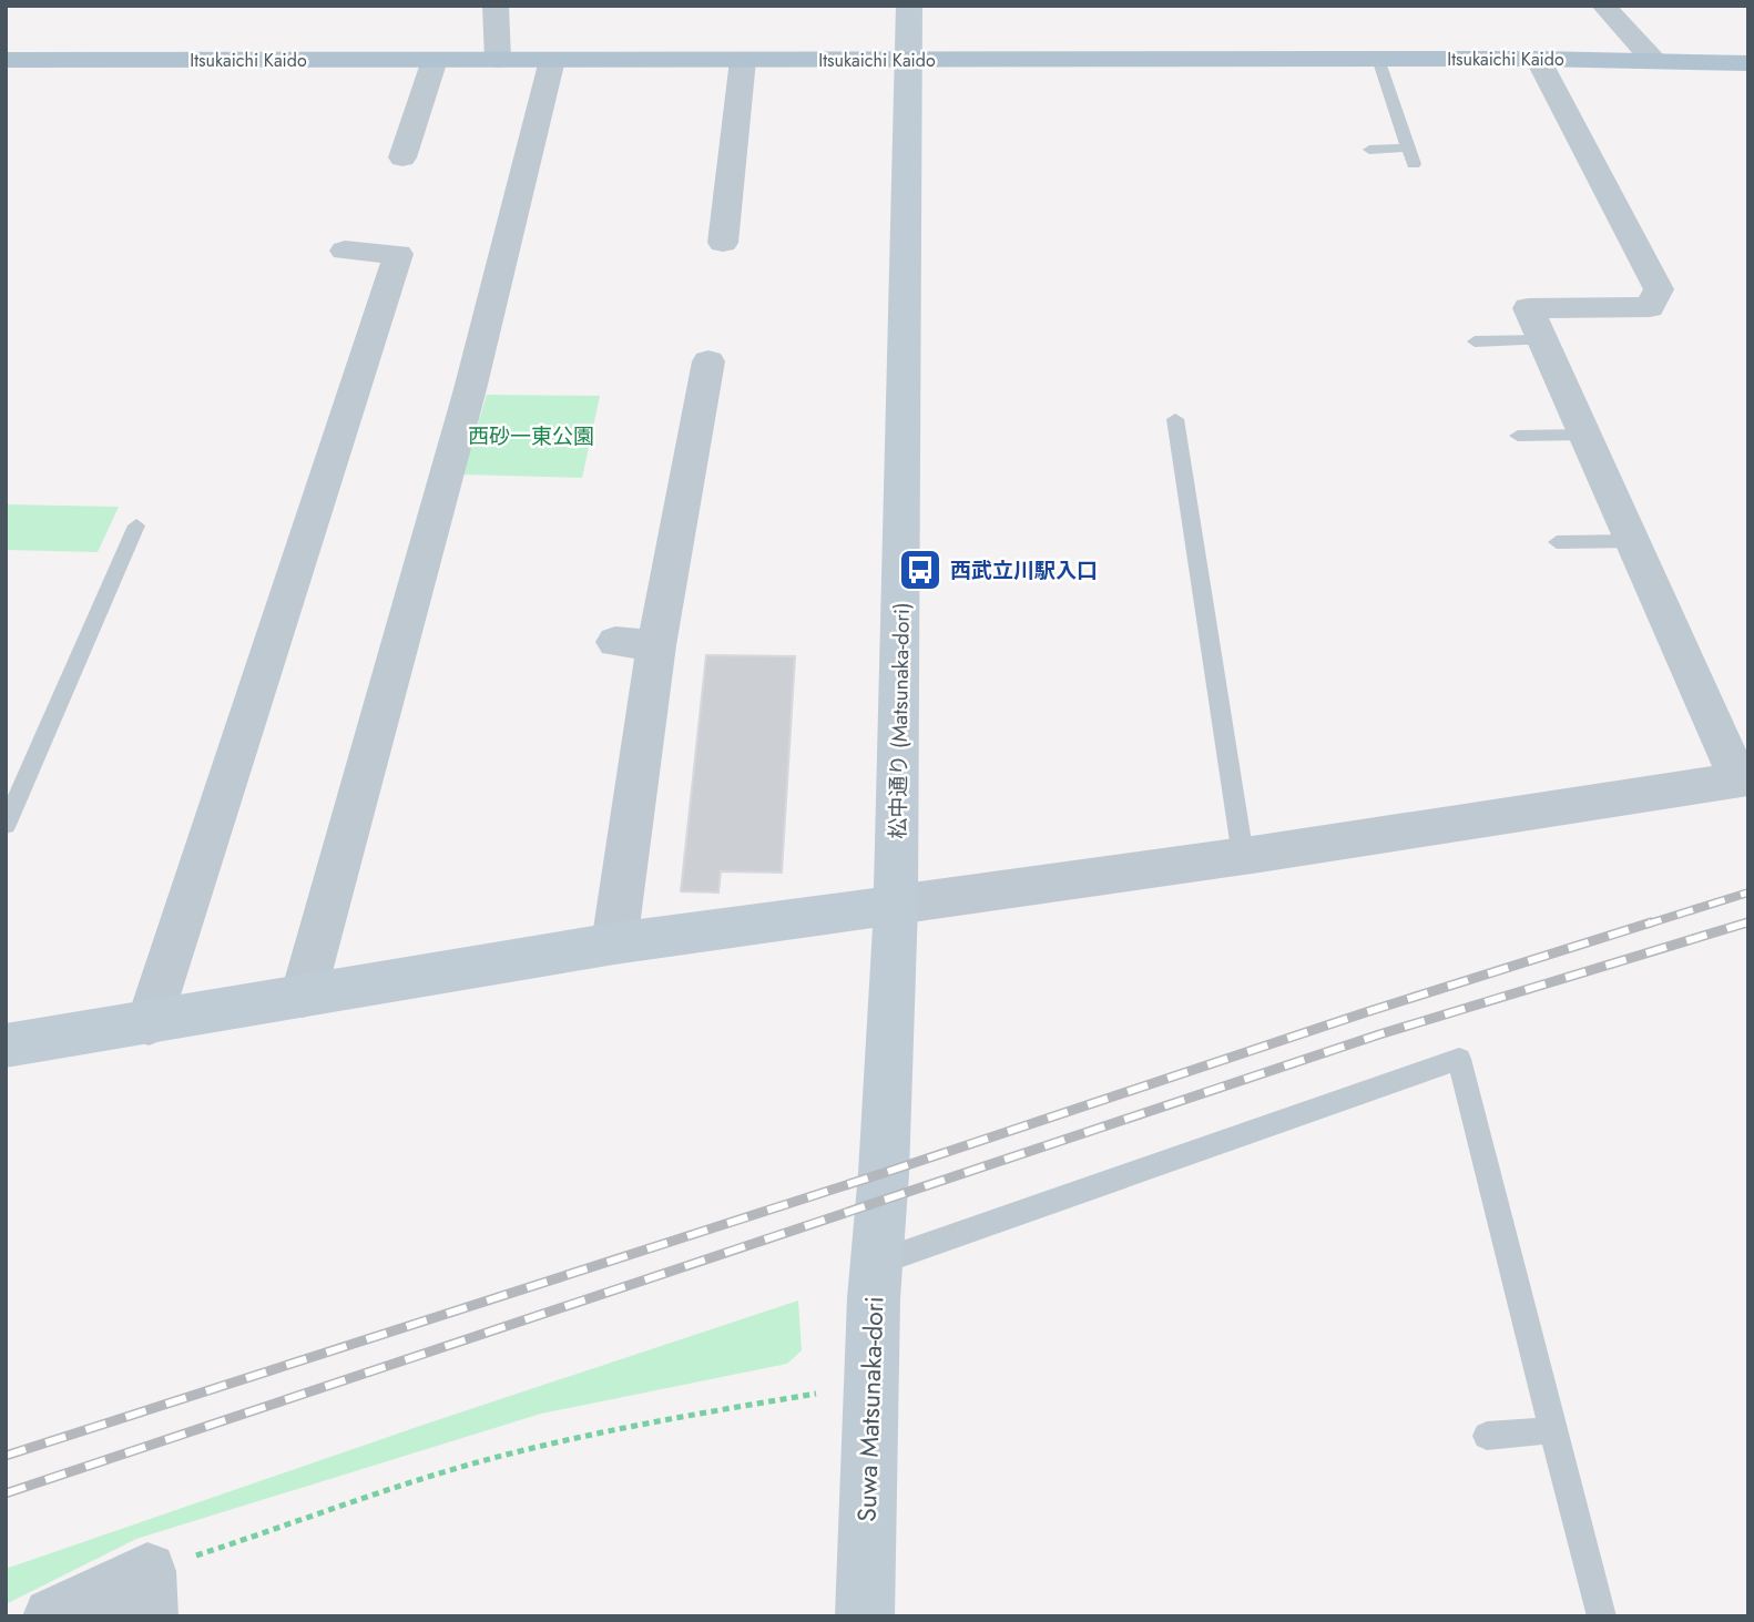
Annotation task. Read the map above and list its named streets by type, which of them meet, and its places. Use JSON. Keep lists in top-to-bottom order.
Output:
{
  "streets": {
    "main road": ["Itsukaichi Kaido"],
    "street": ["松中通り (Matsunaka-dori)", "Suwa Matsunaka-dori"]
  },
  "crossings": [
    ["Itsukaichi Kaido", "松中通り (Matsunaka-dori)"],
    ["松中通り (Matsunaka-dori)", "Suwa Matsunaka-dori"]
  ],
  "parks": ["西砂一東公園"],
  "places": {
    "bus stop": ["西武立川駅入口"]
  }
}
